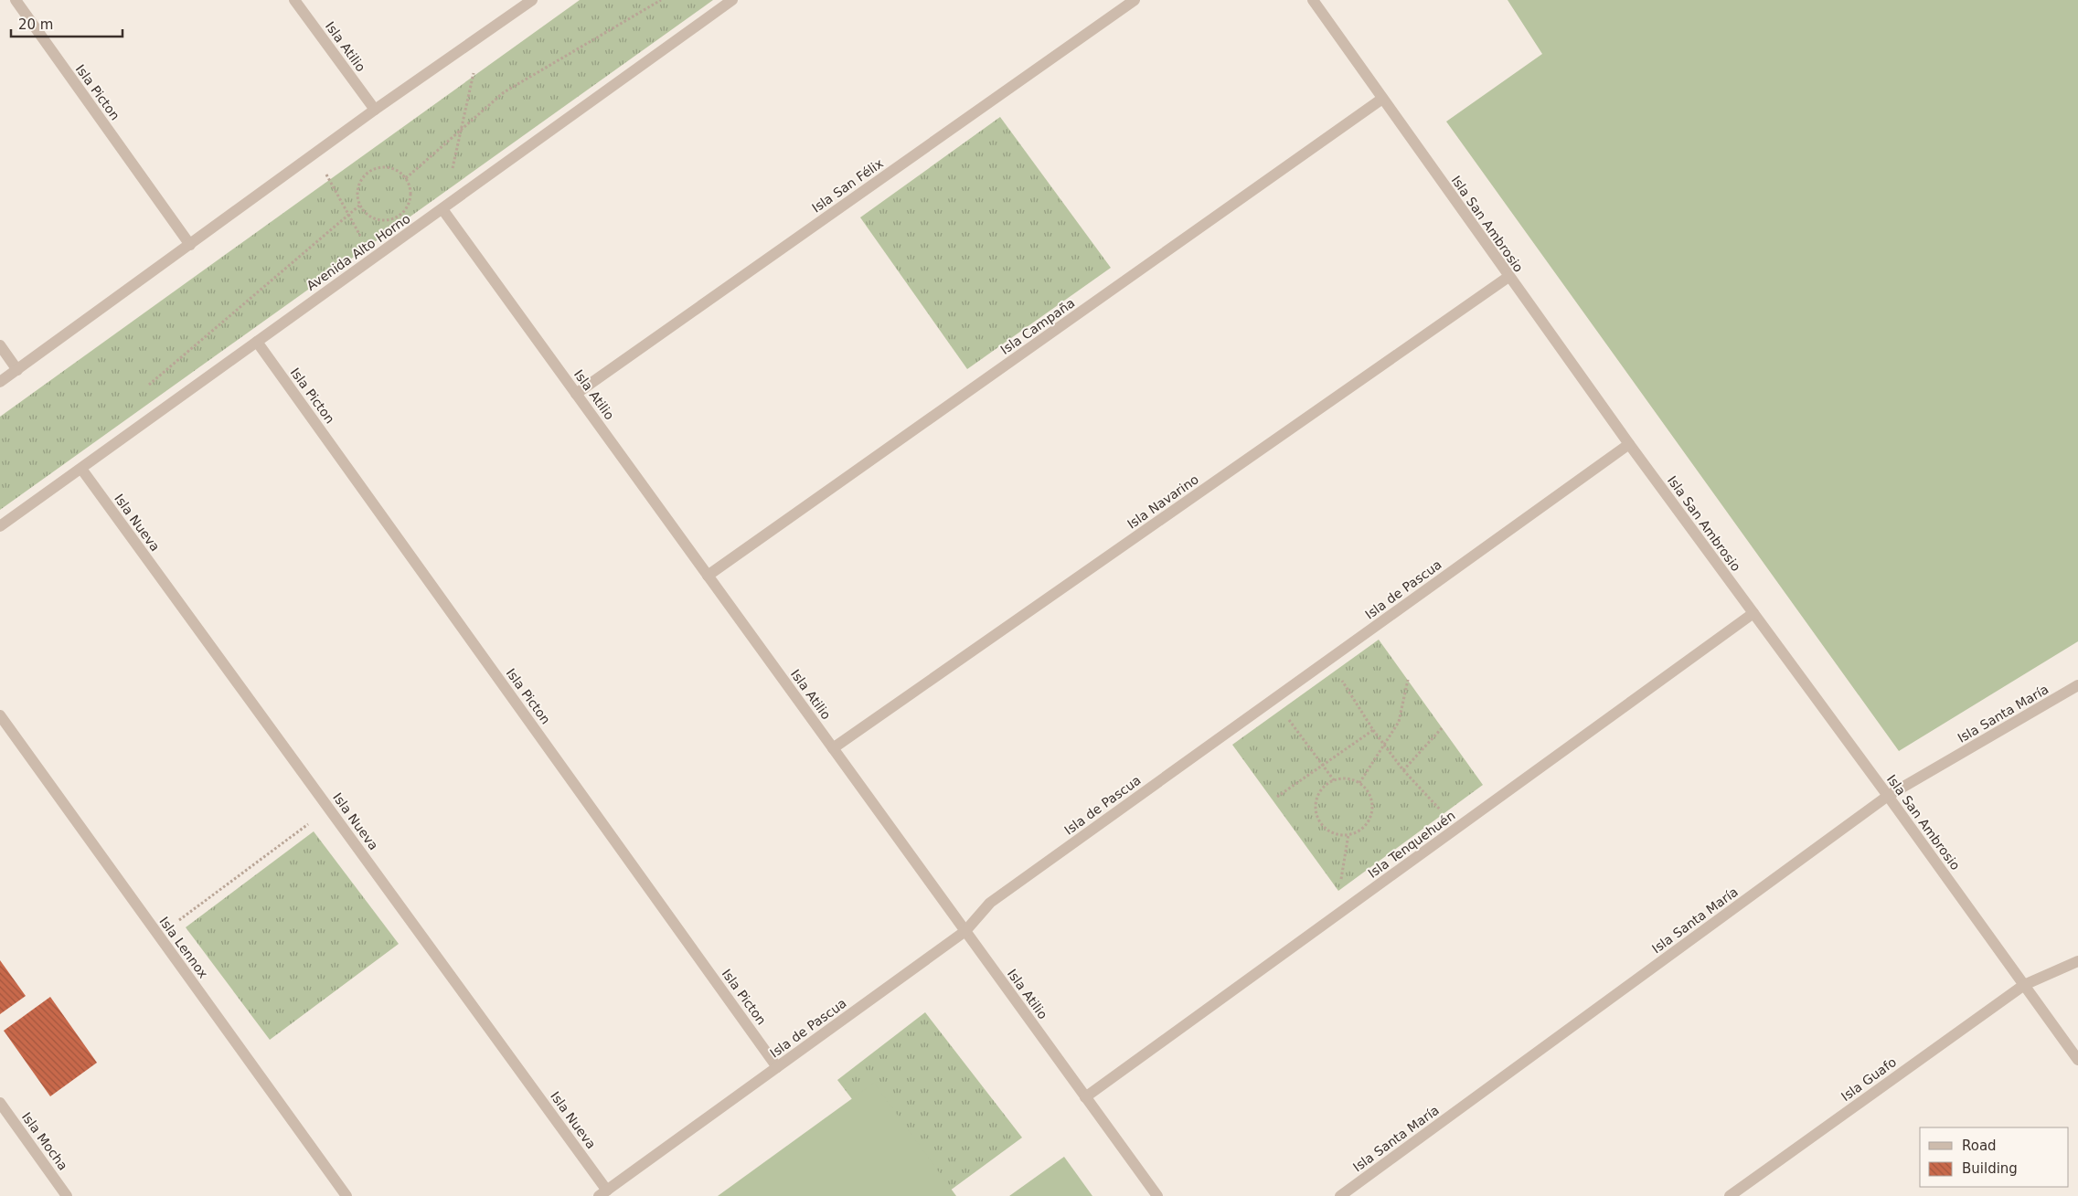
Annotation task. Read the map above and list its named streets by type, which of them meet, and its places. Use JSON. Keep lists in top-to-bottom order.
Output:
{
  "streets": {
    "street": [
      "Isla Atilio",
      "Isla Picton",
      "Isla San Félix",
      "Isla San Ambrosio",
      "Avenida Alto Horno",
      "Isla Campaña",
      "Isla Navarino",
      "Isla Nueva",
      "Isla de Pascua",
      "Isla Santa María",
      "Isla Tenquehuén",
      "Isla Lennox",
      "Isla Guafo",
      "Isla Mocha"
    ]
  },
  "crossings": [
    ["Isla Atilio", "Isla San Félix"],
    ["Isla Atilio", "Avenida Alto Horno"],
    ["Isla Atilio", "Isla Campaña"],
    ["Isla Atilio", "Isla Navarino"],
    ["Isla Atilio", "Isla de Pascua"],
    ["Isla Atilio", "Isla Tenquehuén"],
    ["Isla Picton", "Avenida Alto Horno"],
    ["Isla Picton", "Isla de Pascua"],
    ["Isla San Ambrosio", "Isla Campaña"],
    ["Isla San Ambrosio", "Isla Navarino"],
    ["Isla San Ambrosio", "Isla de Pascua"],
    ["Isla San Ambrosio", "Isla Santa María"],
    ["Isla San Ambrosio", "Isla Tenquehuén"],
    ["Isla San Ambrosio", "Isla Guafo"],
    ["Avenida Alto Horno", "Isla Nueva"],
    ["Isla Nueva", "Isla de Pascua"]
  ],
  "legend": ["Road", "Building"],
  "scale_bar": "20 m"
}
